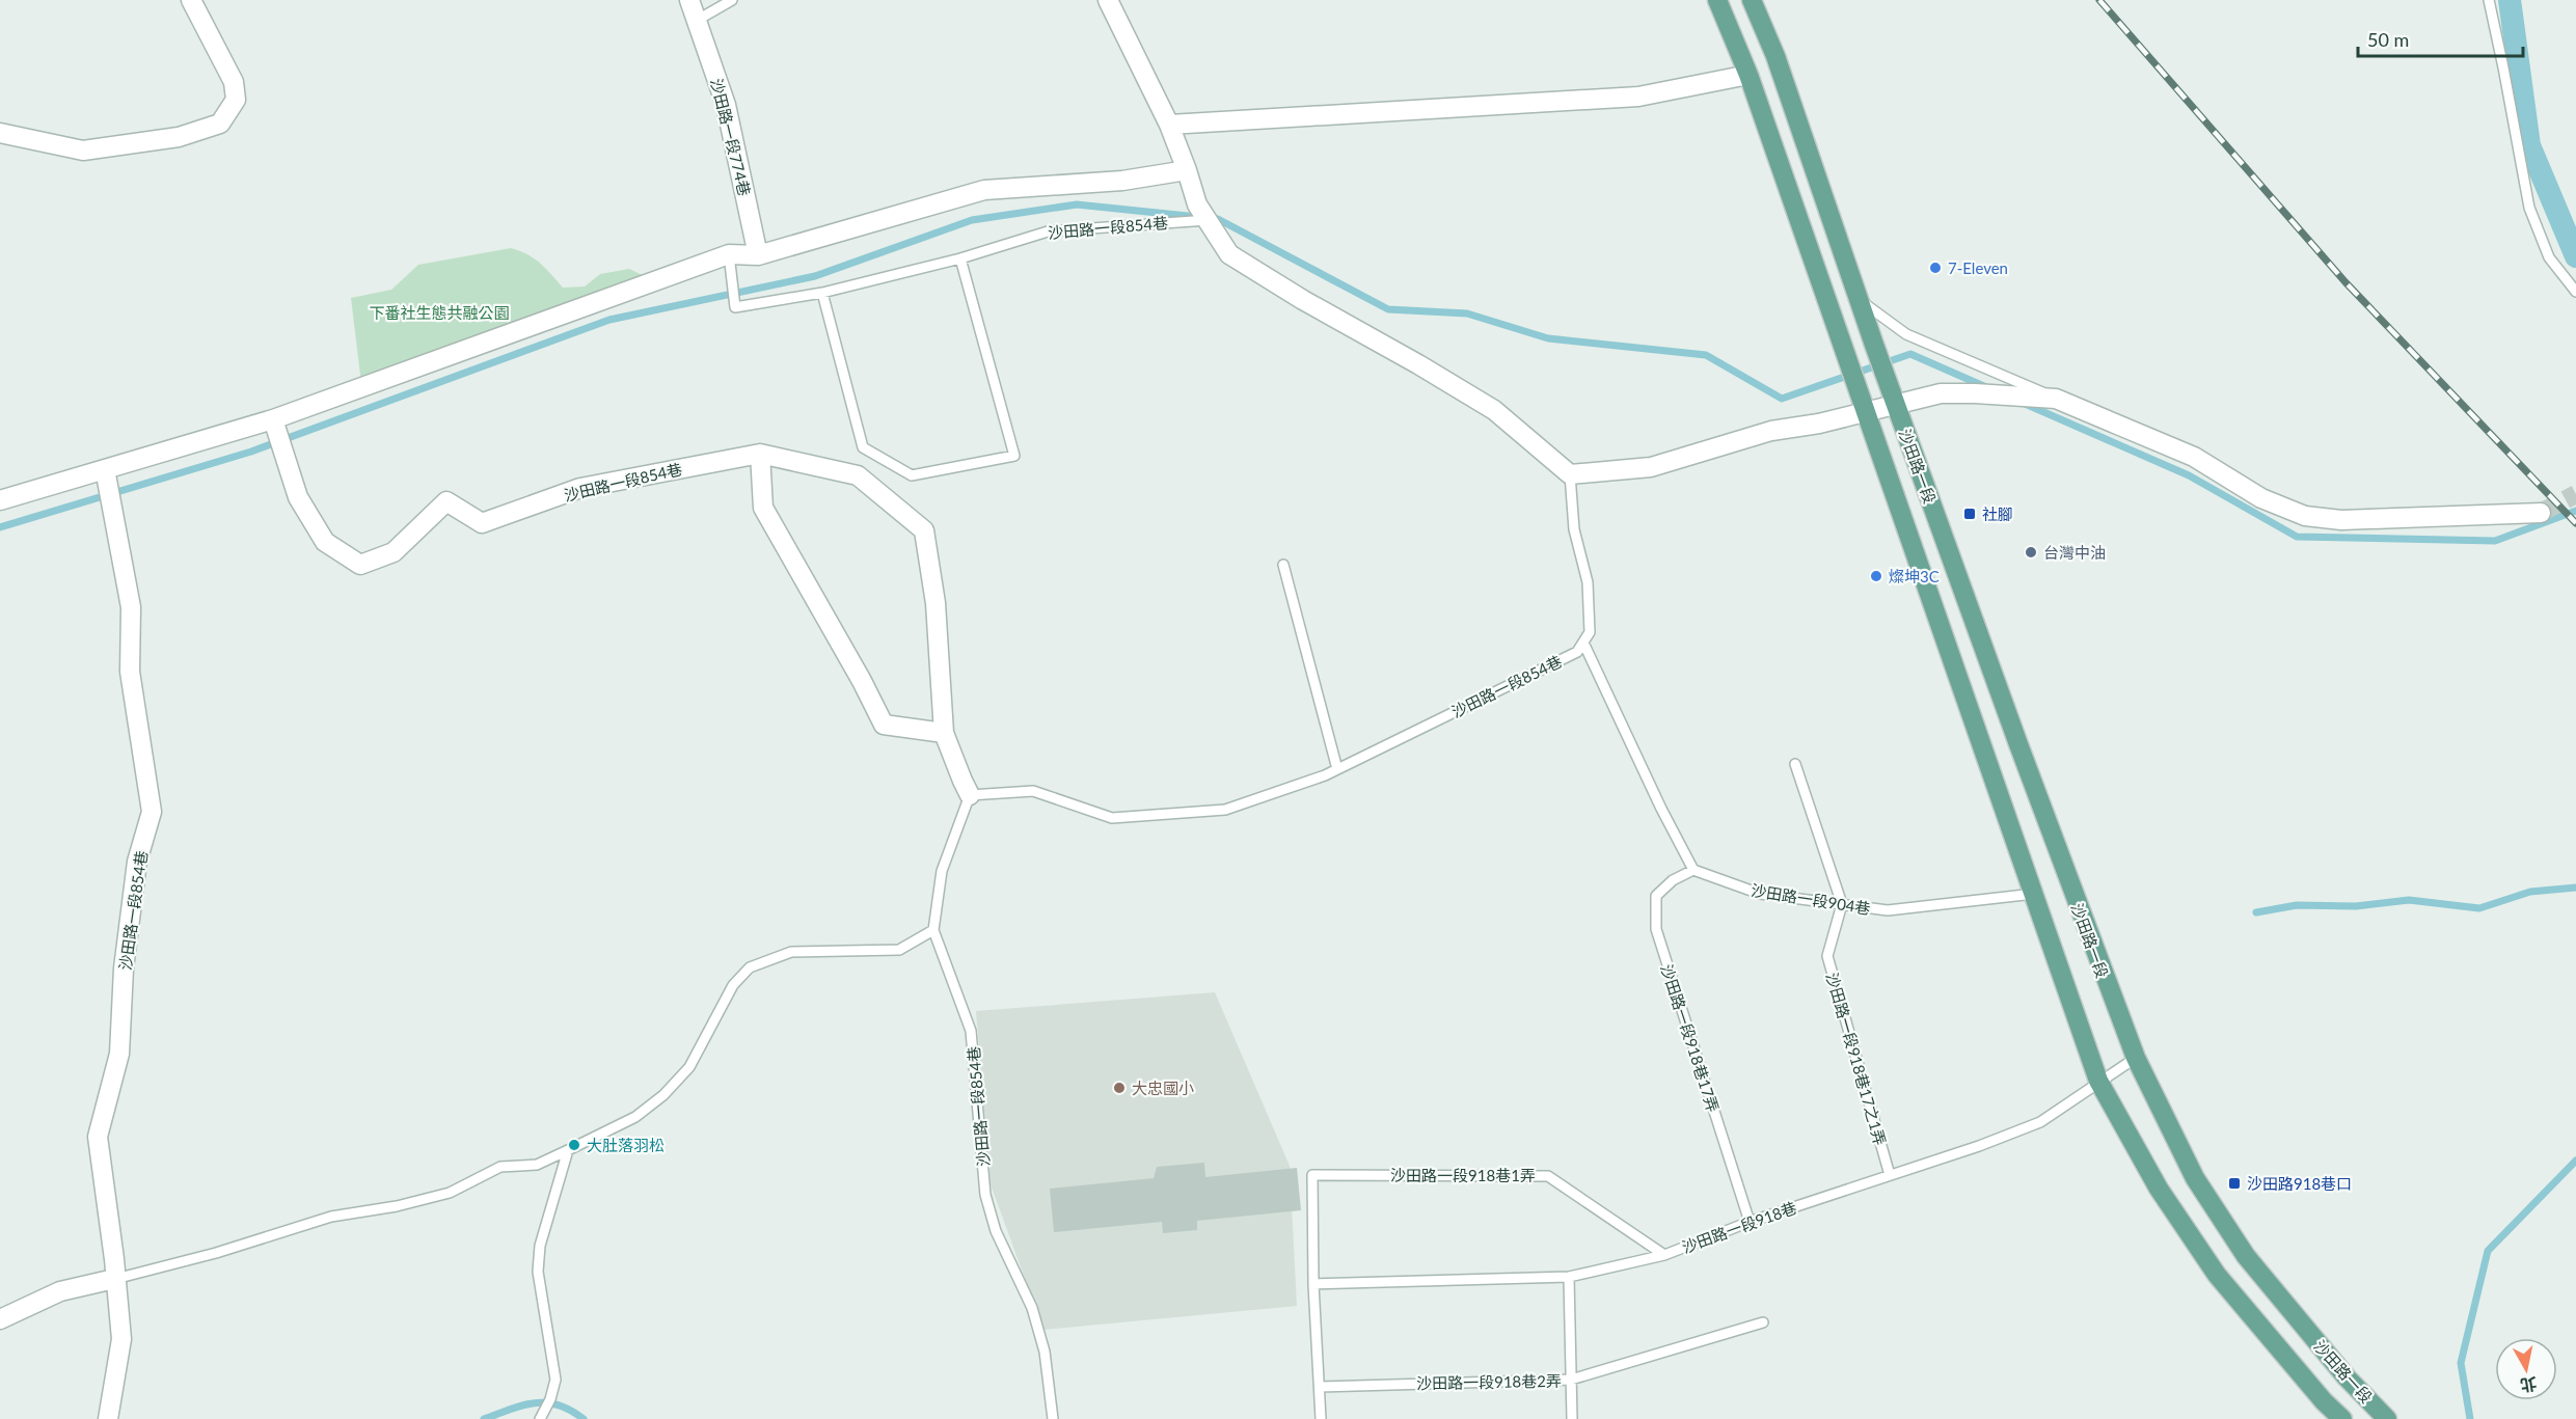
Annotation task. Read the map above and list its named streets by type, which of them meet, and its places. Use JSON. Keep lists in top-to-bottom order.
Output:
{
  "streets": {
    "main road": ["沙田路一段"],
    "street": ["沙田路一段774巷", "沙田路一段854巷"],
    "lane": [
      "沙田路一段904巷",
      "沙田路一段918巷17弄",
      "沙田路一段918巷17之1弄",
      "沙田路一段918巷1弄",
      "沙田路一段918巷",
      "沙田路一段918巷2弄"
    ]
  },
  "crossings": [
    ["沙田路一段", "沙田路一段904巷"],
    ["沙田路一段", "沙田路一段918巷"],
    ["沙田路一段904巷", "沙田路一段918巷17弄"],
    ["沙田路一段904巷", "沙田路一段918巷17之1弄"],
    ["沙田路一段918巷17弄", "沙田路一段918巷"],
    ["沙田路一段918巷17之1弄", "沙田路一段918巷"],
    ["沙田路一段918巷1弄", "沙田路一段918巷"]
  ],
  "parks": ["下番社生態共融公園"],
  "places": {
    "other": [
      "7-Eleven",
      "台灣中油",
      "燦坤3C",
      "大忠國小",
      "大肚落羽松"
    ],
    "transit": ["社腳", "沙田路918巷口"]
  },
  "scale_bar": "50 m",
  "north": "bottom"
}
